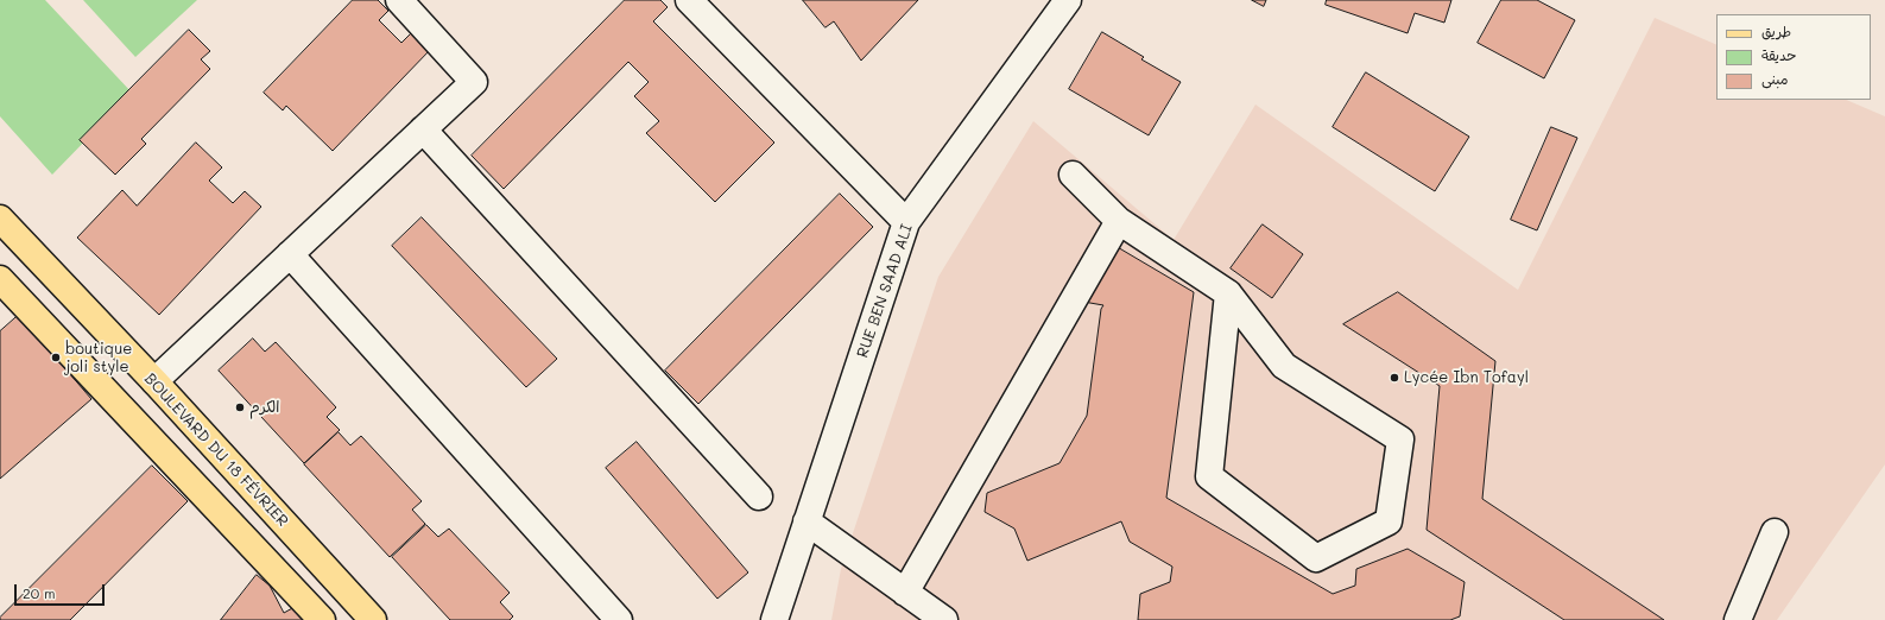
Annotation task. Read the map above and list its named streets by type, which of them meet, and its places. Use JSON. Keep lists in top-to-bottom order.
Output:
{
  "streets": {
    "main road": ["BOULEVARD DU 18 FÉVRIER"],
    "street": ["RUE BEN SAAD ALI"]
  },
  "places": ["boutique joli style", "Lycée Ibn Tofayl", "الكرم"],
  "legend": ["طريق", "حديقة", "مبنى"],
  "scale_bar": "20 m"
}
